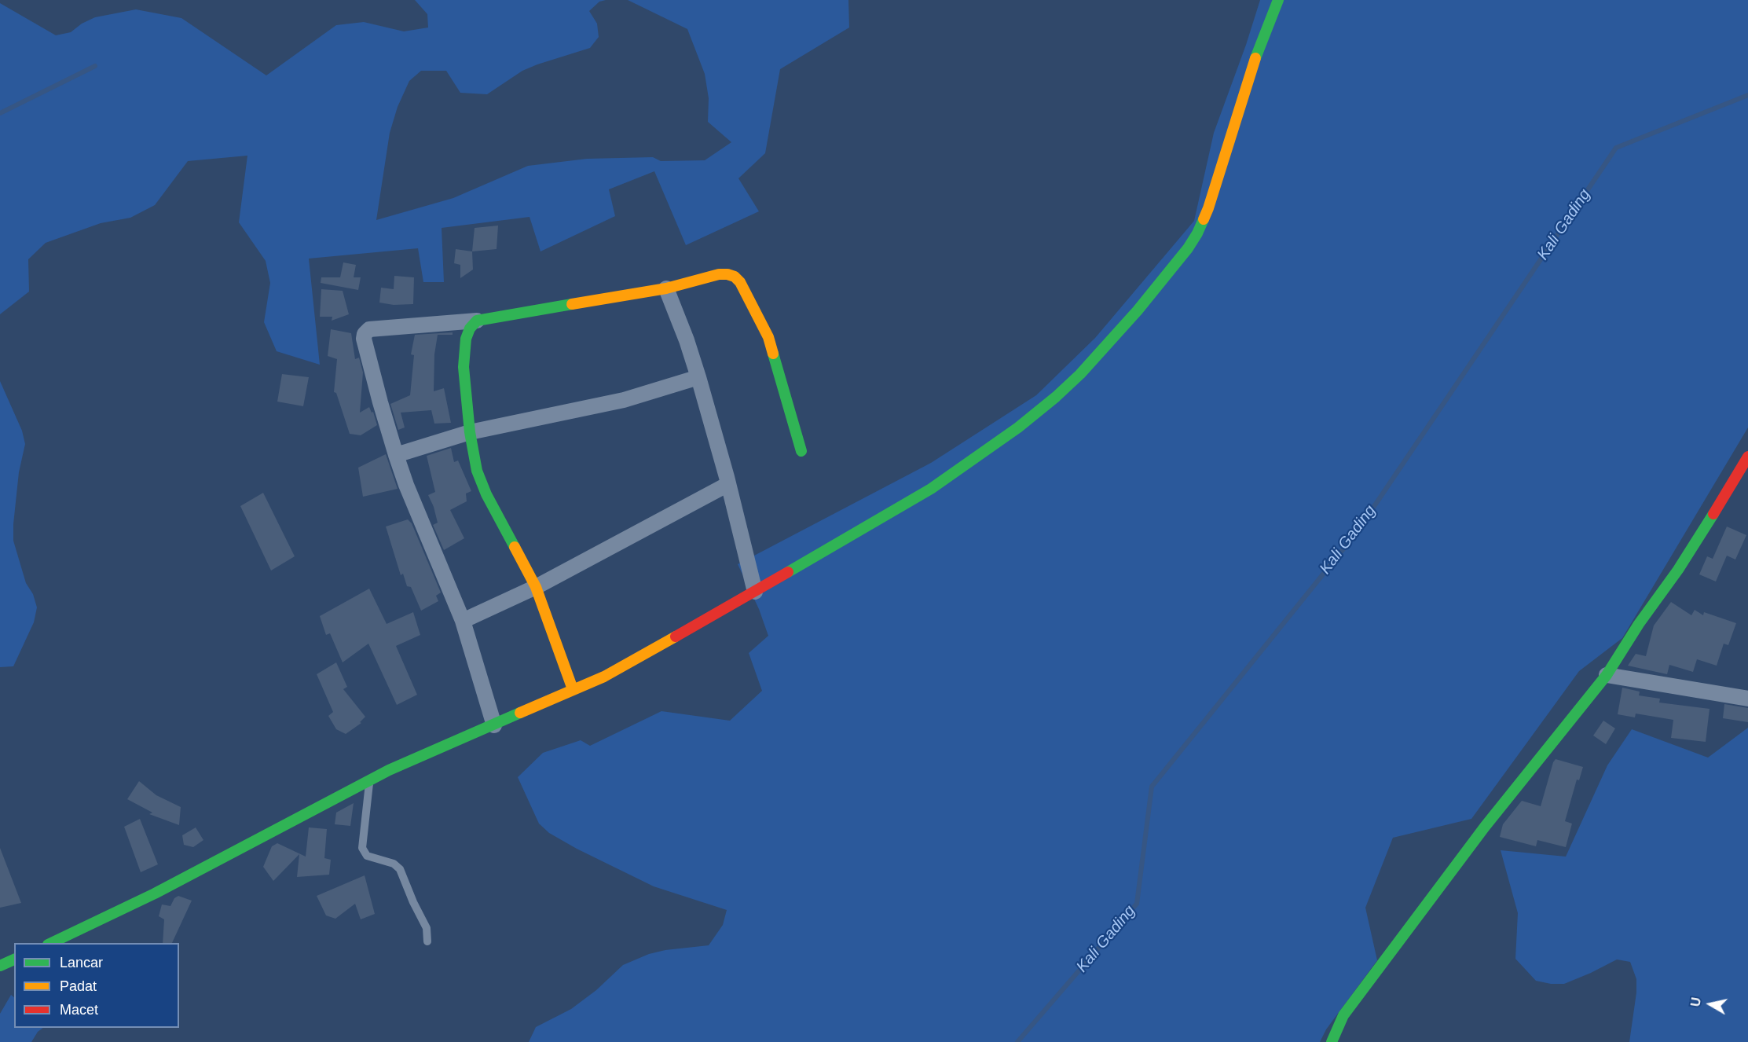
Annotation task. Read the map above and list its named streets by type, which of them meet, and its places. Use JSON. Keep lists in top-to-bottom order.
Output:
{
  "water": ["Kali Gading"],
  "legend": ["Lancar", "Padat", "Macet"],
  "north": "left"
}
